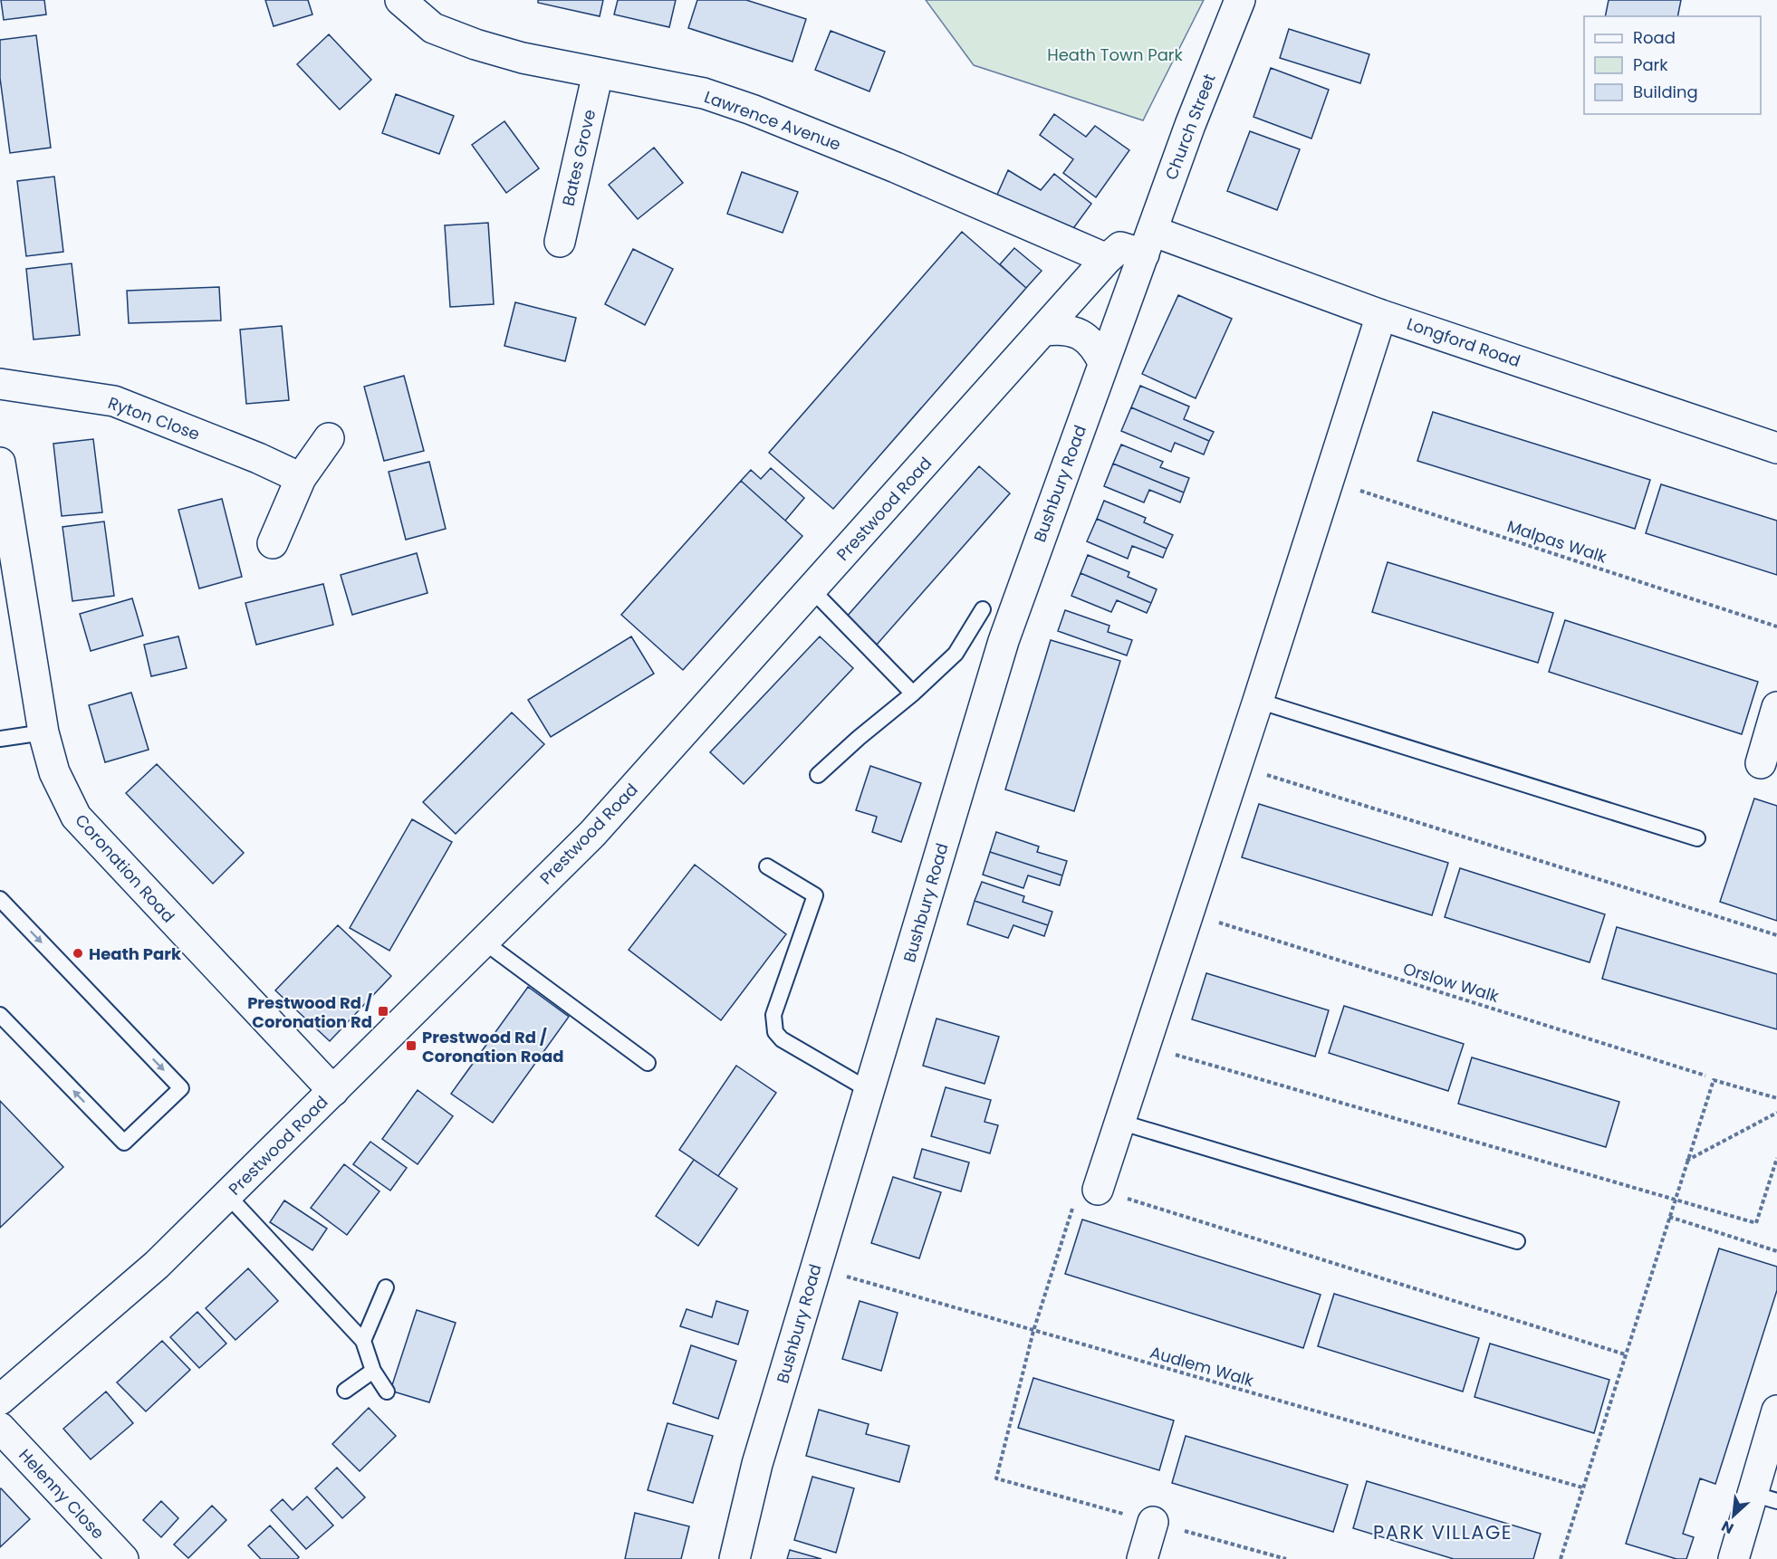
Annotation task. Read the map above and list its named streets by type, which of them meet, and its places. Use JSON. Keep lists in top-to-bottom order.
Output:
{
  "streets": {
    "street": [
      "Lawrence Avenue",
      "Church Street",
      "Bates Grove",
      "Longford Road",
      "Ryton Close",
      "Bushbury Road",
      "Prestwood Road",
      "Coronation Road",
      "Helenny Close"
    ],
    "path": ["Malpas Walk", "Orslow Walk", "Audlem Walk"]
  },
  "crossings": [
    ["Lawrence Avenue", "Bates Grove"],
    ["Lawrence Avenue", "Prestwood Road"],
    ["Church Street", "Longford Road"],
    ["Church Street", "Bushbury Road"],
    ["Church Street", "Prestwood Road"],
    ["Longford Road", "Bushbury Road"],
    ["Longford Road", "Prestwood Road"],
    ["Bushbury Road", "Prestwood Road"],
    ["Bushbury Road", "Audlem Walk"],
    ["Prestwood Road", "Coronation Road"]
  ],
  "districts": ["PARK VILLAGE"],
  "parks": ["Heath Town Park"],
  "places": {
    "other": ["Heath Park"],
    "transit": ["Prestwood Rd / Coronation Rd", "Prestwood Rd / Coronation Road"]
  },
  "legend": ["Road", "Park", "Building"],
  "north": "bottom left"
}
